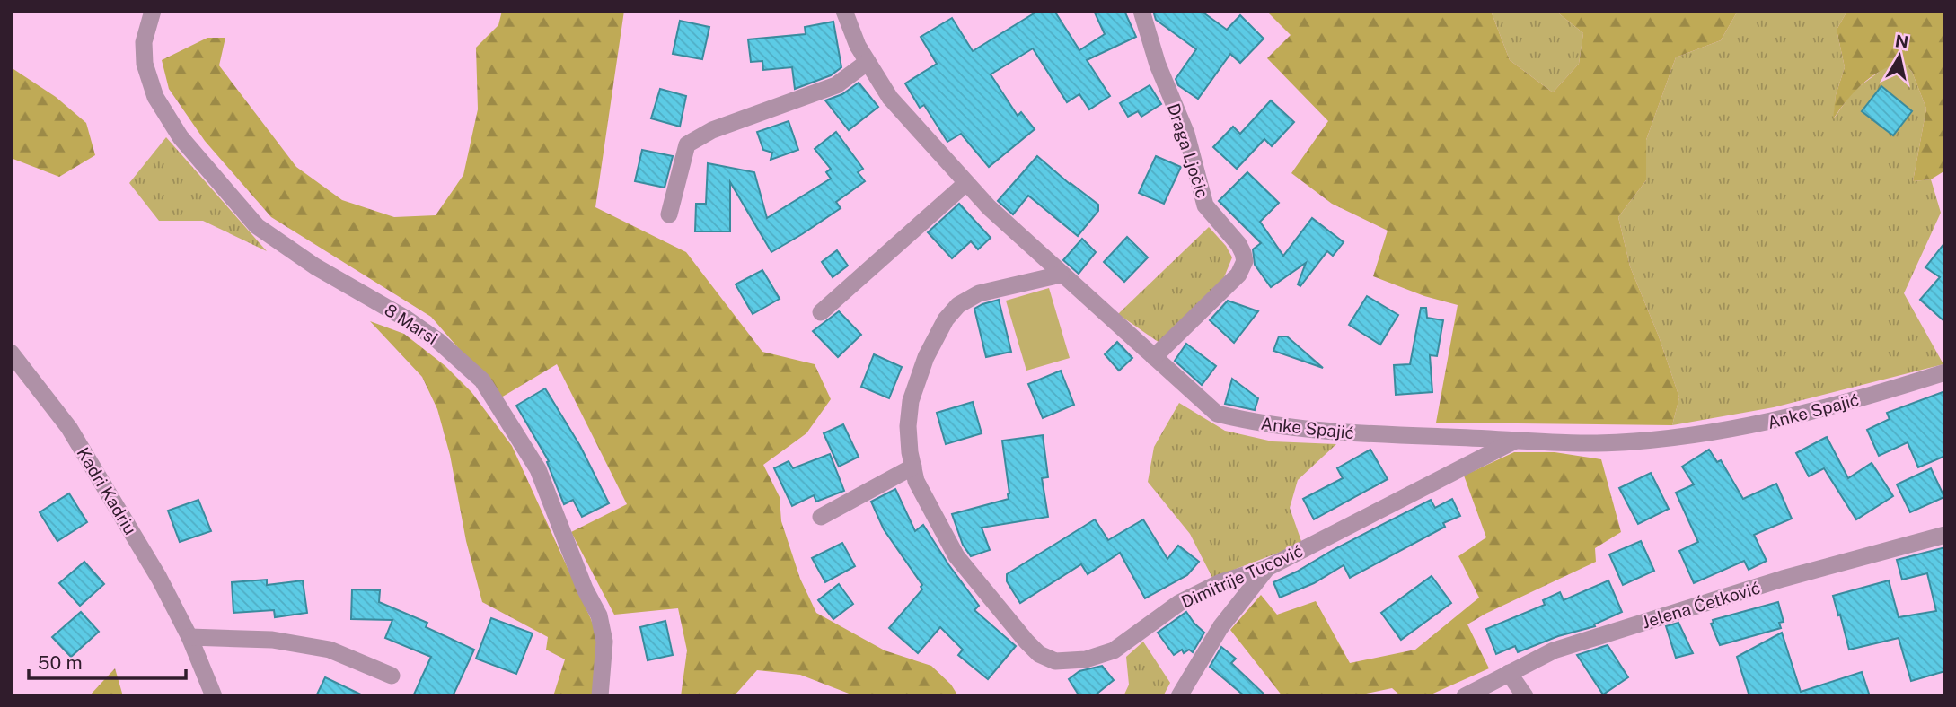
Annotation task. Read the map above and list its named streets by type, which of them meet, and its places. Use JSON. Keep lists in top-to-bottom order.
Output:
{
  "streets": {
    "street": [
      "Draga Ljočic",
      "8 Marsi",
      "Anke Spajić",
      "Kadri Kadriu",
      "Dimitrije Tucović",
      "Jelena Ćetković"
    ]
  },
  "crossings": [
    ["Draga Ljočic", "Anke Spajić"],
    ["Anke Spajić", "Dimitrije Tucović"]
  ],
  "scale_bar": "50 m",
  "north": "top"
}
